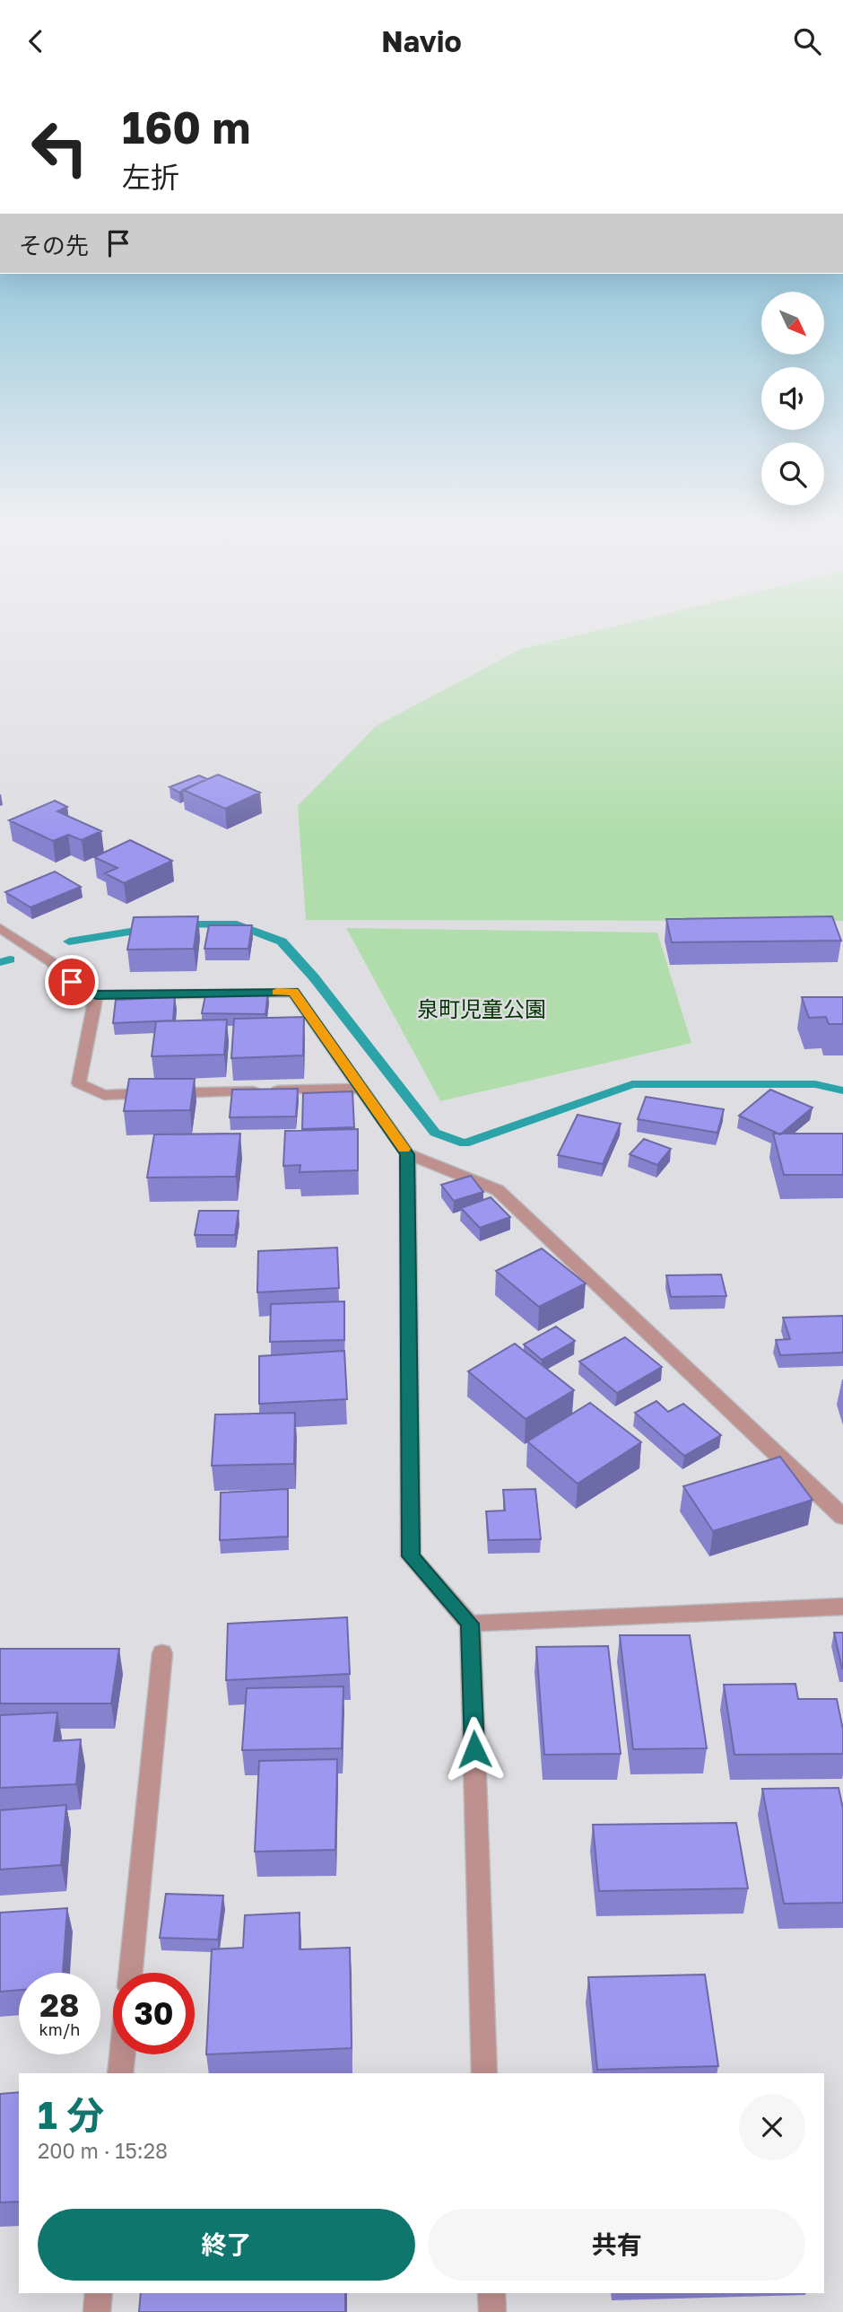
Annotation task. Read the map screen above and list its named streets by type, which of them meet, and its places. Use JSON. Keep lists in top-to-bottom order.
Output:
{
  "parks": ["泉町児童公園"],
  "north": "bottom right",
  "page": {
    "header": "Navio",
    "turn": ["160 m", "左折"],
    "then": "その先",
    "speed": "28 km/h",
    "limit": "30",
    "heading": ["1 分", "200 m · 15:28"],
    "buttons": ["終了", "共有"]
  }
}
